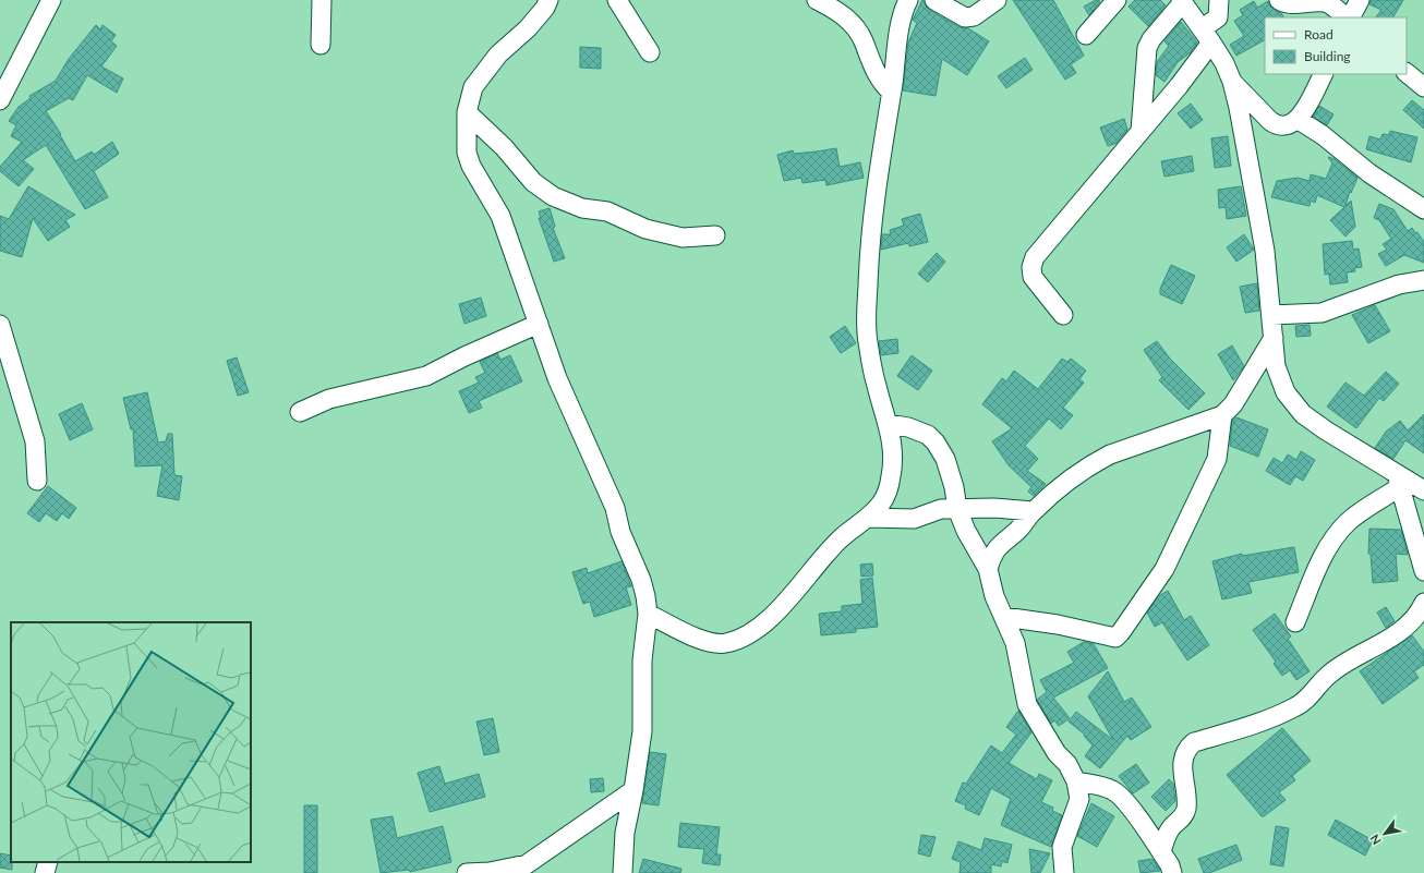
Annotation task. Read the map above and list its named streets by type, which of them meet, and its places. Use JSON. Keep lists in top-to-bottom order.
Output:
{
  "legend": ["Road", "Building"],
  "north": "bottom left"
}
